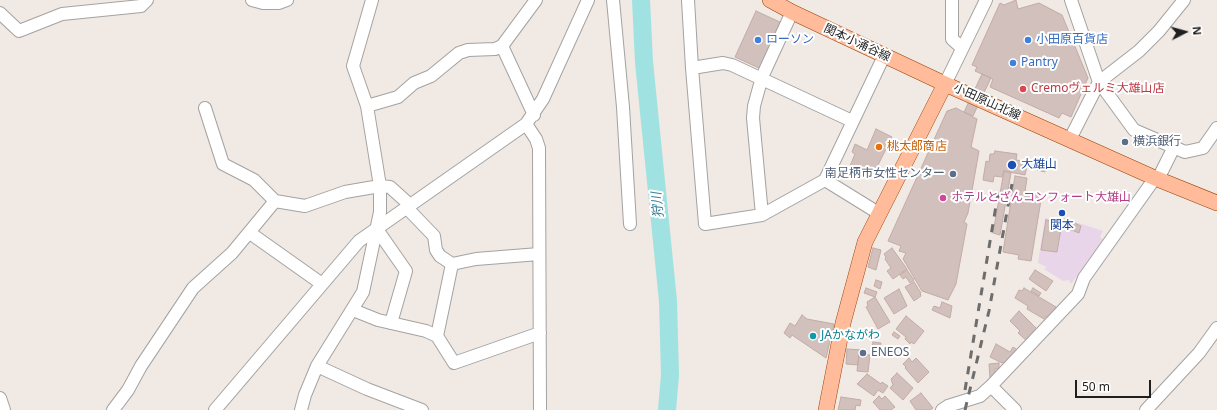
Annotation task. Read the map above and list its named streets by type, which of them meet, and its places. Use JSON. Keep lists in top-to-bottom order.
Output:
{
  "streets": {
    "main road": ["関本小涌谷線", "小田原山北線"]
  },
  "crossings": [
    ["関本小涌谷線", "小田原山北線"]
  ],
  "water": ["狩川"],
  "places": [
    "ローソン",
    "小田原百貨店",
    "Pantry",
    "Cremoヴェルミ大雄山店",
    "横浜銀行",
    "桃太郎商店",
    "大雄山",
    "南足柄市女性センター",
    "ホテルとざんコンフォート大雄山",
    "関本",
    "JAかながわ",
    "ENEOS"
  ],
  "scale_bar": "50 m",
  "north": "right"
}
